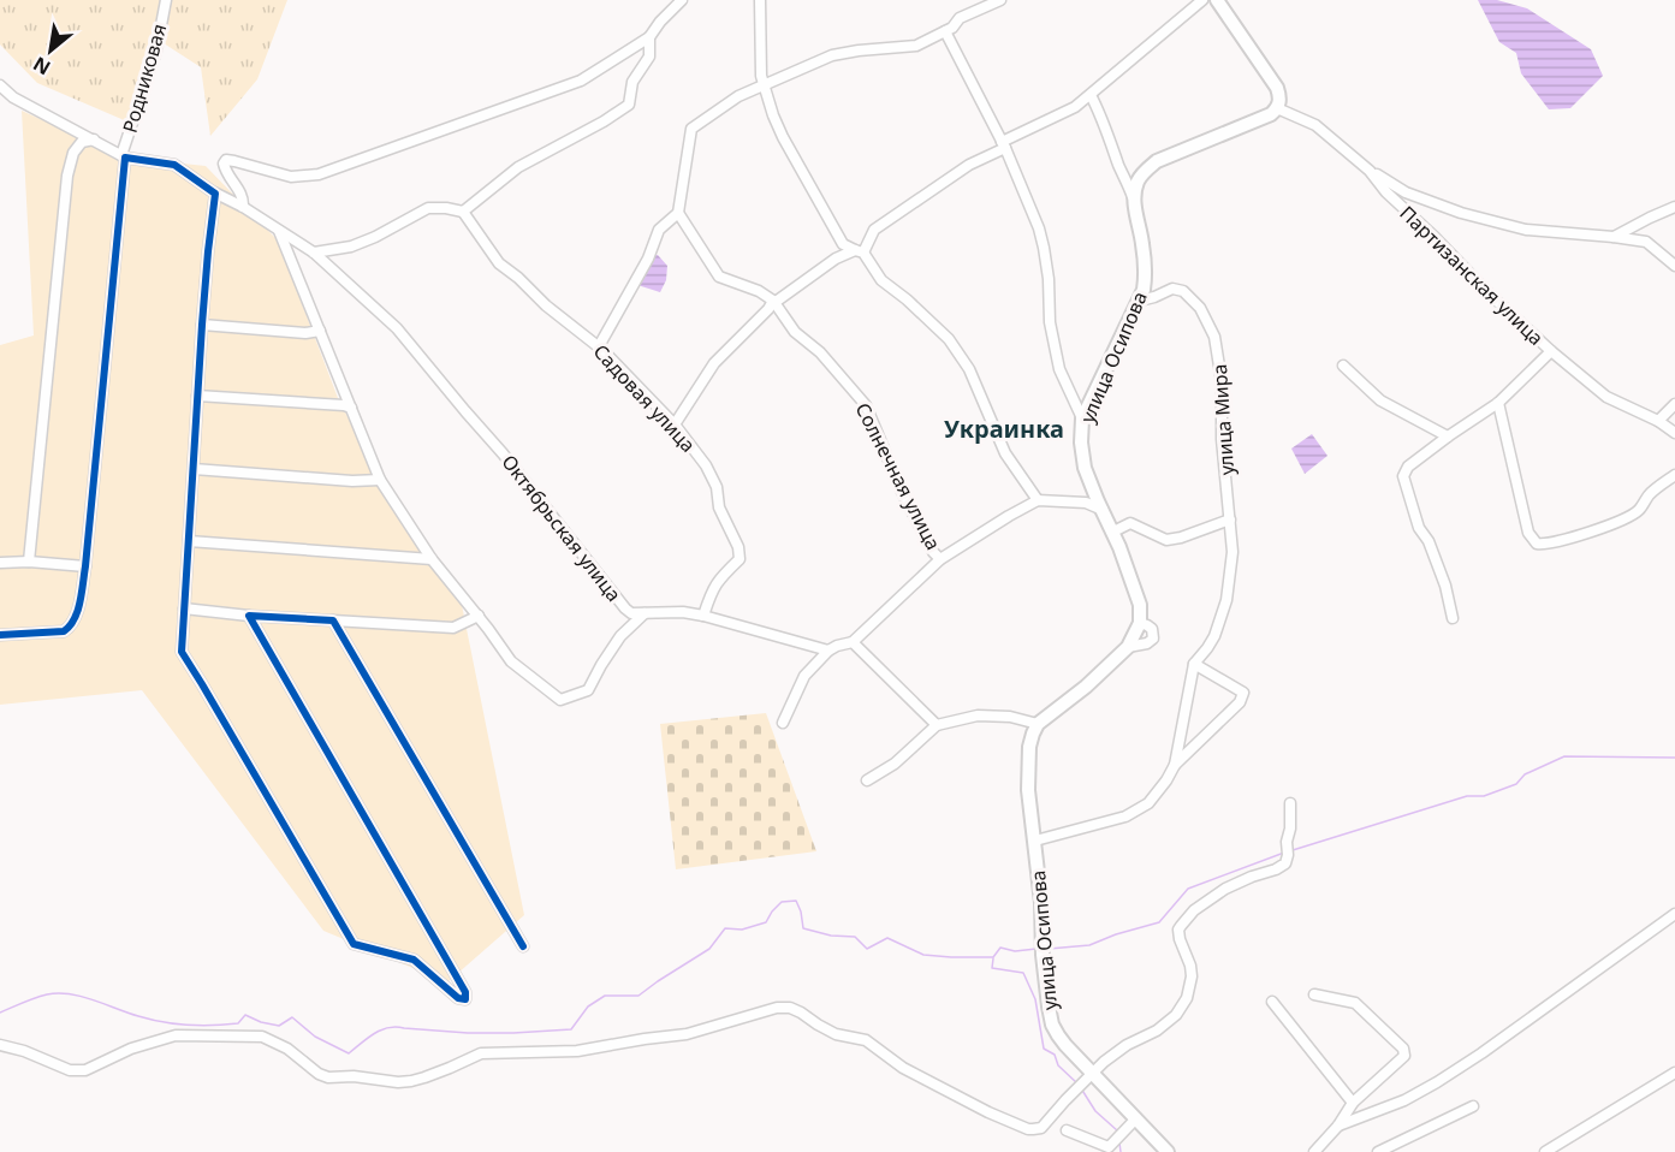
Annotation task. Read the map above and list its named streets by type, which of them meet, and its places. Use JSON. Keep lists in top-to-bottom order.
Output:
{
  "streets": {
    "main road": ["улица Осипова"],
    "street": [
      "Родниковая",
      "Партизанская улица",
      "Садовая улица",
      "улица Мира",
      "Солнечная улица",
      "Октябрьская улица"
    ]
  },
  "crossings": [
    ["Родниковая", "Октябрьская улица"],
    ["Партизанская улица", "улица Осипова"],
    ["улица Осипова", "улица Мира"],
    ["Садовая улица", "Октябрьская улица"]
  ],
  "districts": ["Украинка"],
  "north": "bottom left"
}
